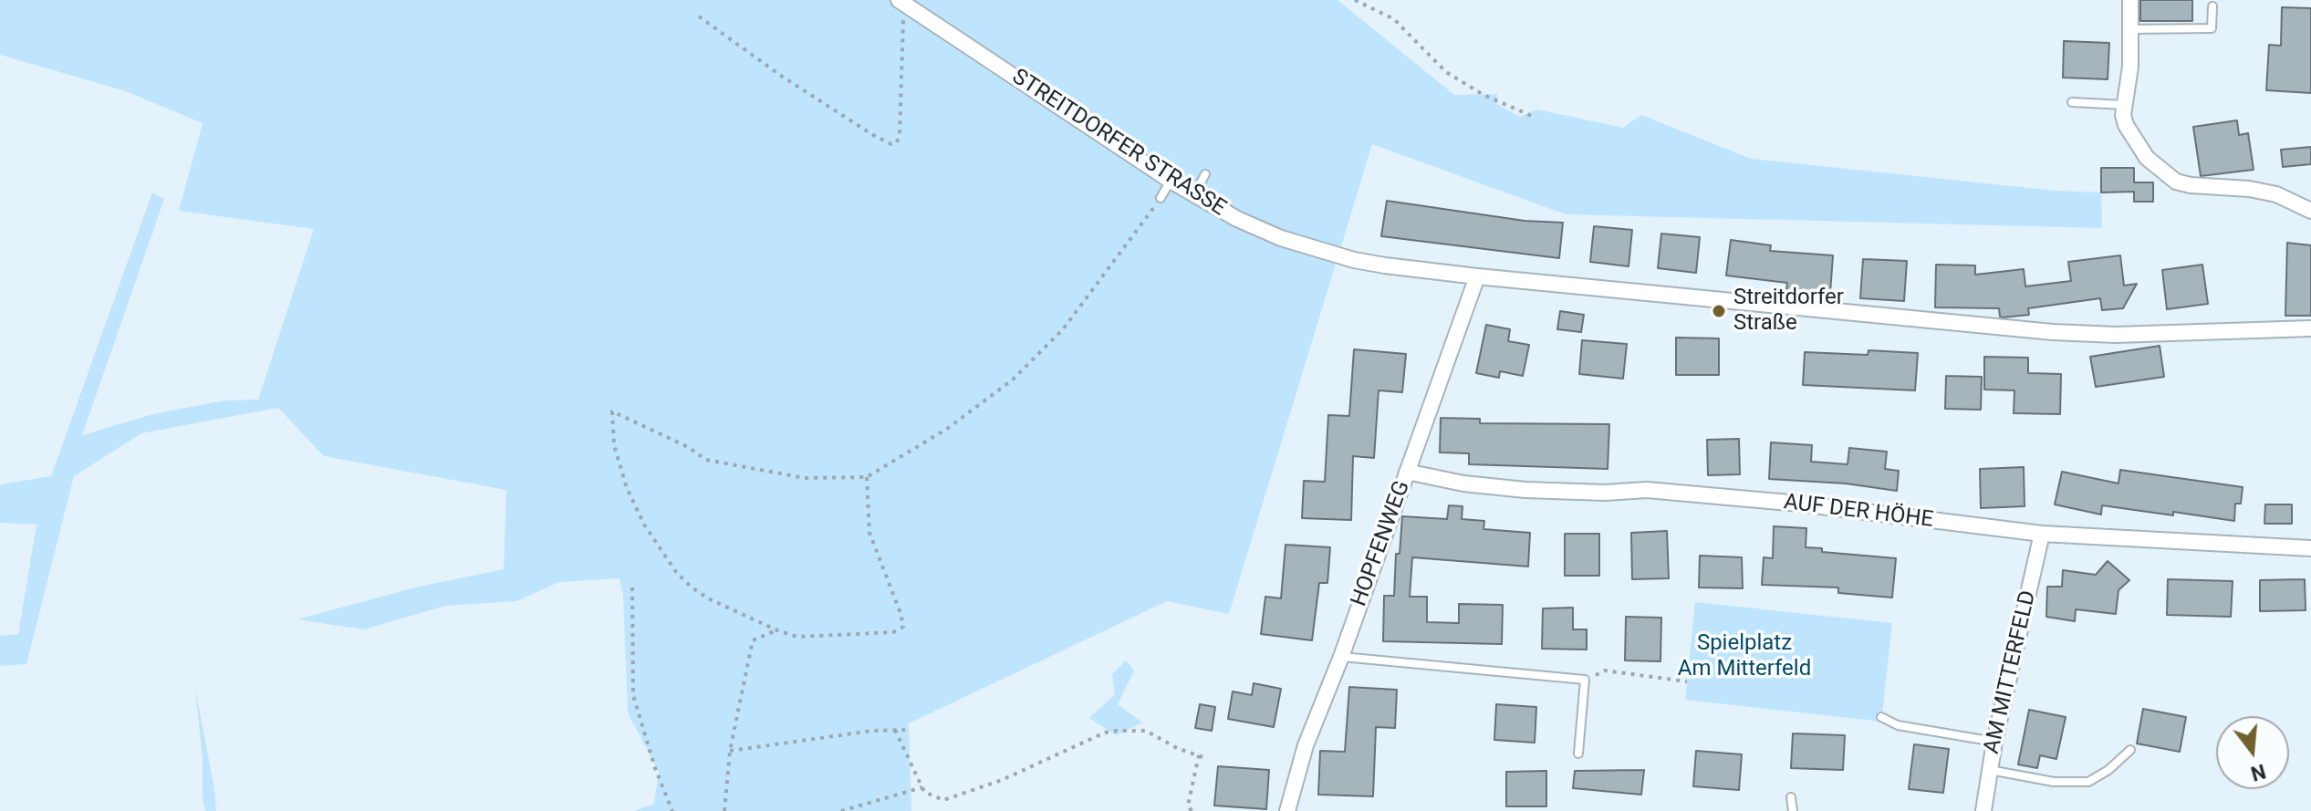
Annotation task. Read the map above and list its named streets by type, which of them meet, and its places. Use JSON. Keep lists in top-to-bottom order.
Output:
{
  "streets": {
    "street": [
      "STREITDORFER STRASSE",
      "AUF DER HÖHE",
      "HOPFENWEG",
      "AM MITTERFELD"
    ]
  },
  "crossings": [
    ["STREITDORFER STRASSE", "HOPFENWEG"],
    ["AUF DER HÖHE", "HOPFENWEG"],
    ["AUF DER HÖHE", "AM MITTERFELD"]
  ],
  "parks": ["Spielplatz Am Mitterfeld"],
  "places": ["Streitdorfer Straße"],
  "north": "bottom"
}
